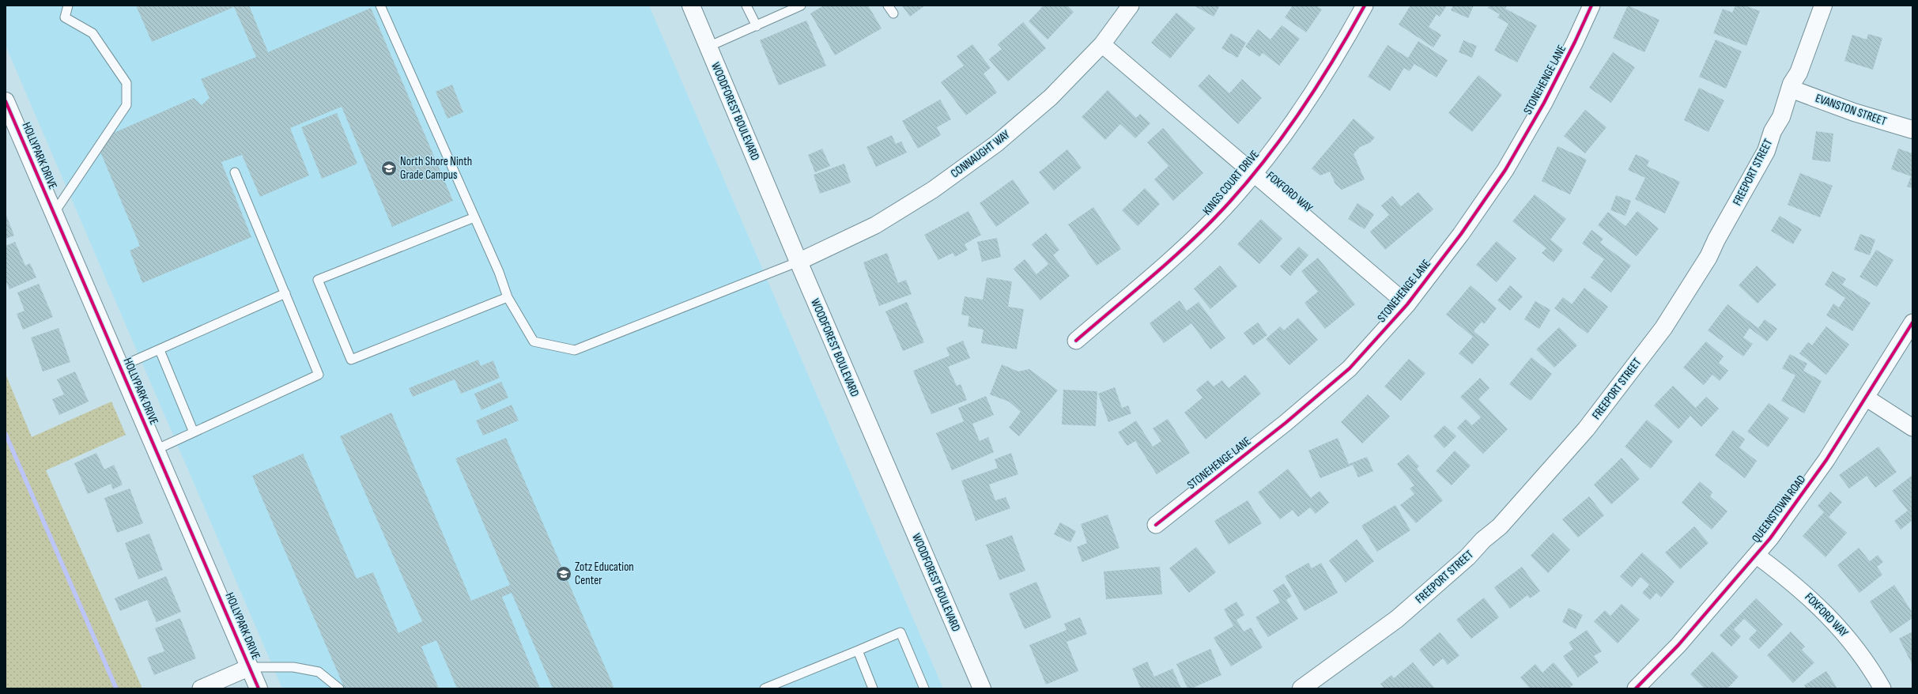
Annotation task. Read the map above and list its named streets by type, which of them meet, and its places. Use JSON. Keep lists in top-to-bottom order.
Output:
{
  "streets": {
    "main road": [
      "EVANSTON STREET",
      "WOODFOREST BOULEVARD",
      "HOLLYPARK DRIVE",
      "FREEPORT STREET"
    ],
    "street": [
      "STONEHENGE LANE",
      "CONNAUGHT WAY",
      "KINGS COURT DRIVE",
      "FOXFORD WAY",
      "QUEENSTOWN ROAD"
    ]
  },
  "crossings": [
    ["STONEHENGE LANE", "FOXFORD WAY"],
    ["EVANSTON STREET", "FREEPORT STREET"],
    ["WOODFOREST BOULEVARD", "CONNAUGHT WAY"],
    ["CONNAUGHT WAY", "FOXFORD WAY"],
    ["KINGS COURT DRIVE", "FOXFORD WAY"],
    ["FOXFORD WAY", "QUEENSTOWN ROAD"]
  ],
  "places": {
    "school or university": ["North Shore Ninth Grade Campus", "Zotz Education Center"]
  }
}
